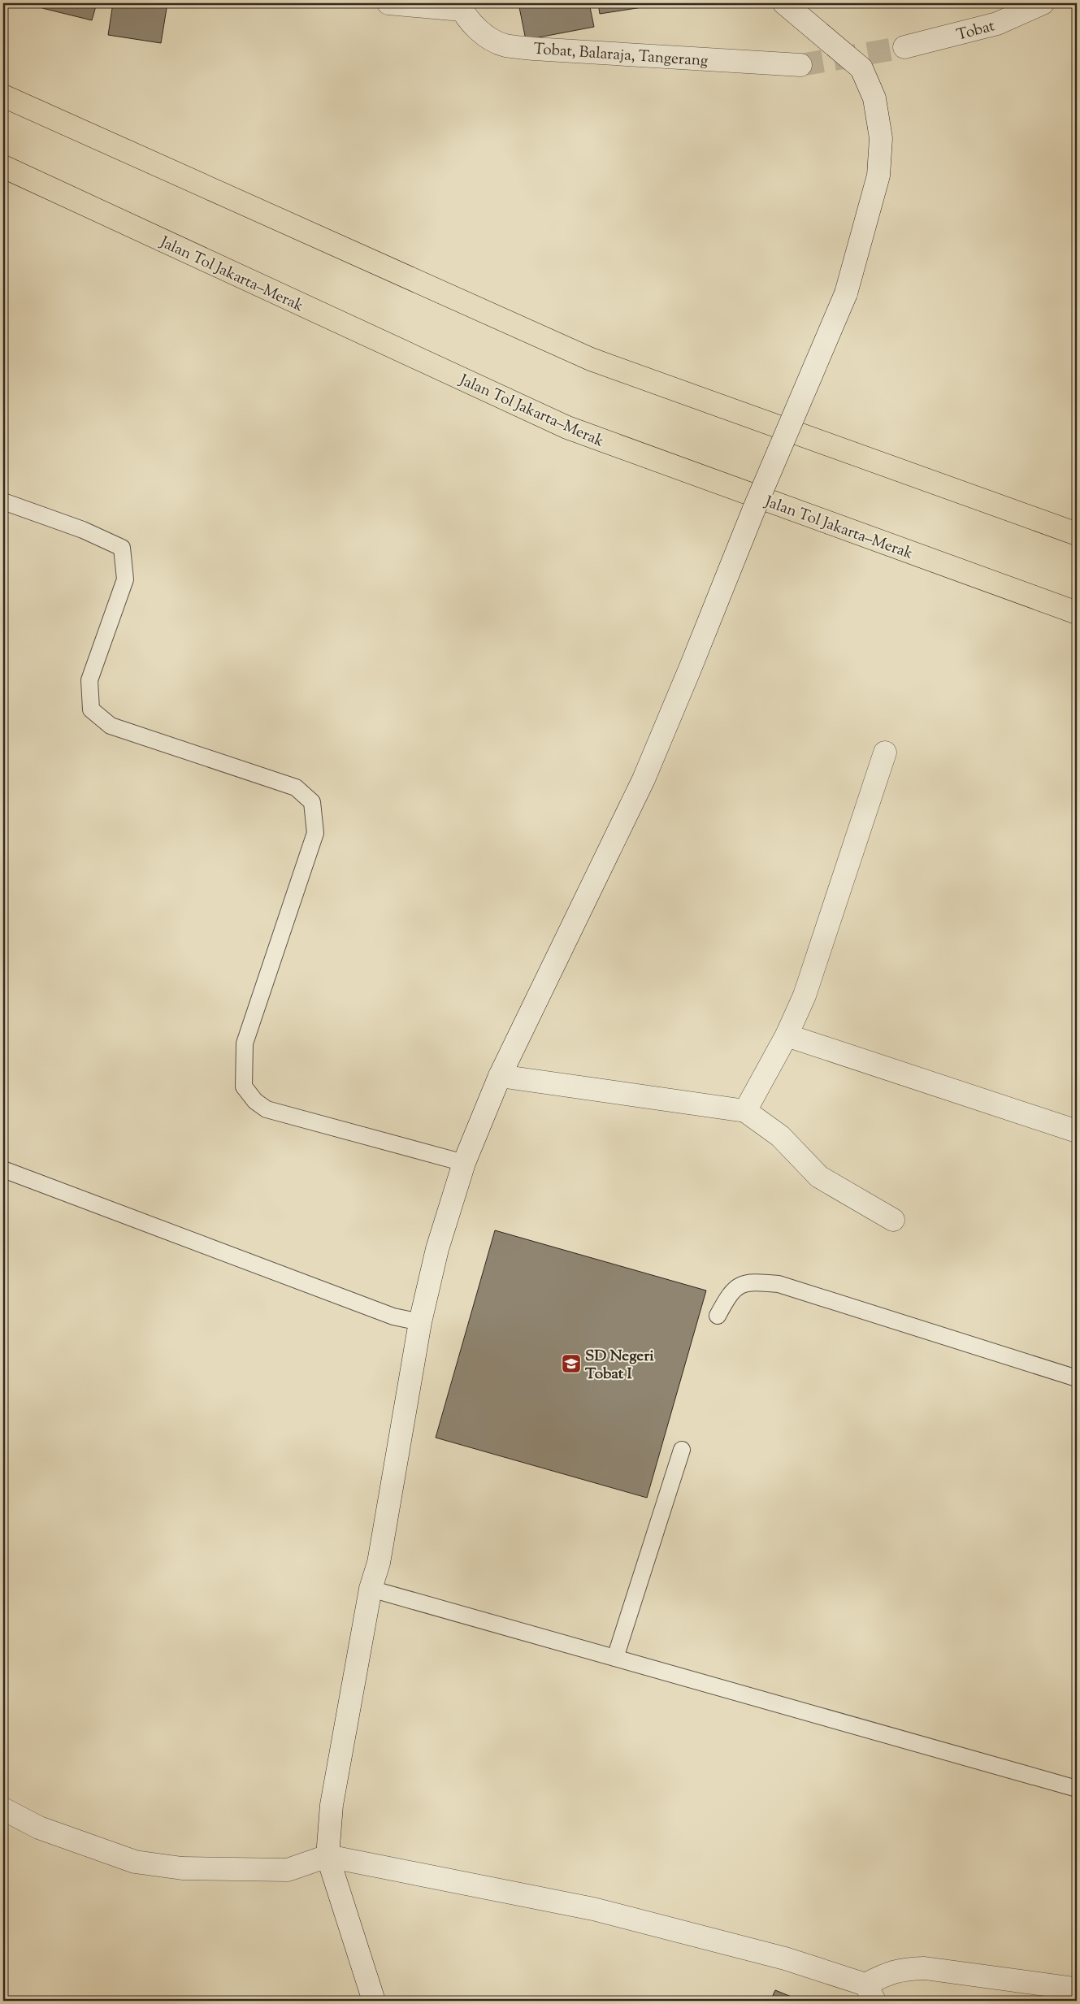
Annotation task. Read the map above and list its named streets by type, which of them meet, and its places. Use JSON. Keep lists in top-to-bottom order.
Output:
{
  "streets": {
    "highway": ["Jalan Tol Jakarta–Merak"],
    "street": ["Tobat", "Tobat, Balaraja, Tangerang"]
  },
  "places": {
    "school or university": ["SD Negeri Tobat I"]
  }
}
